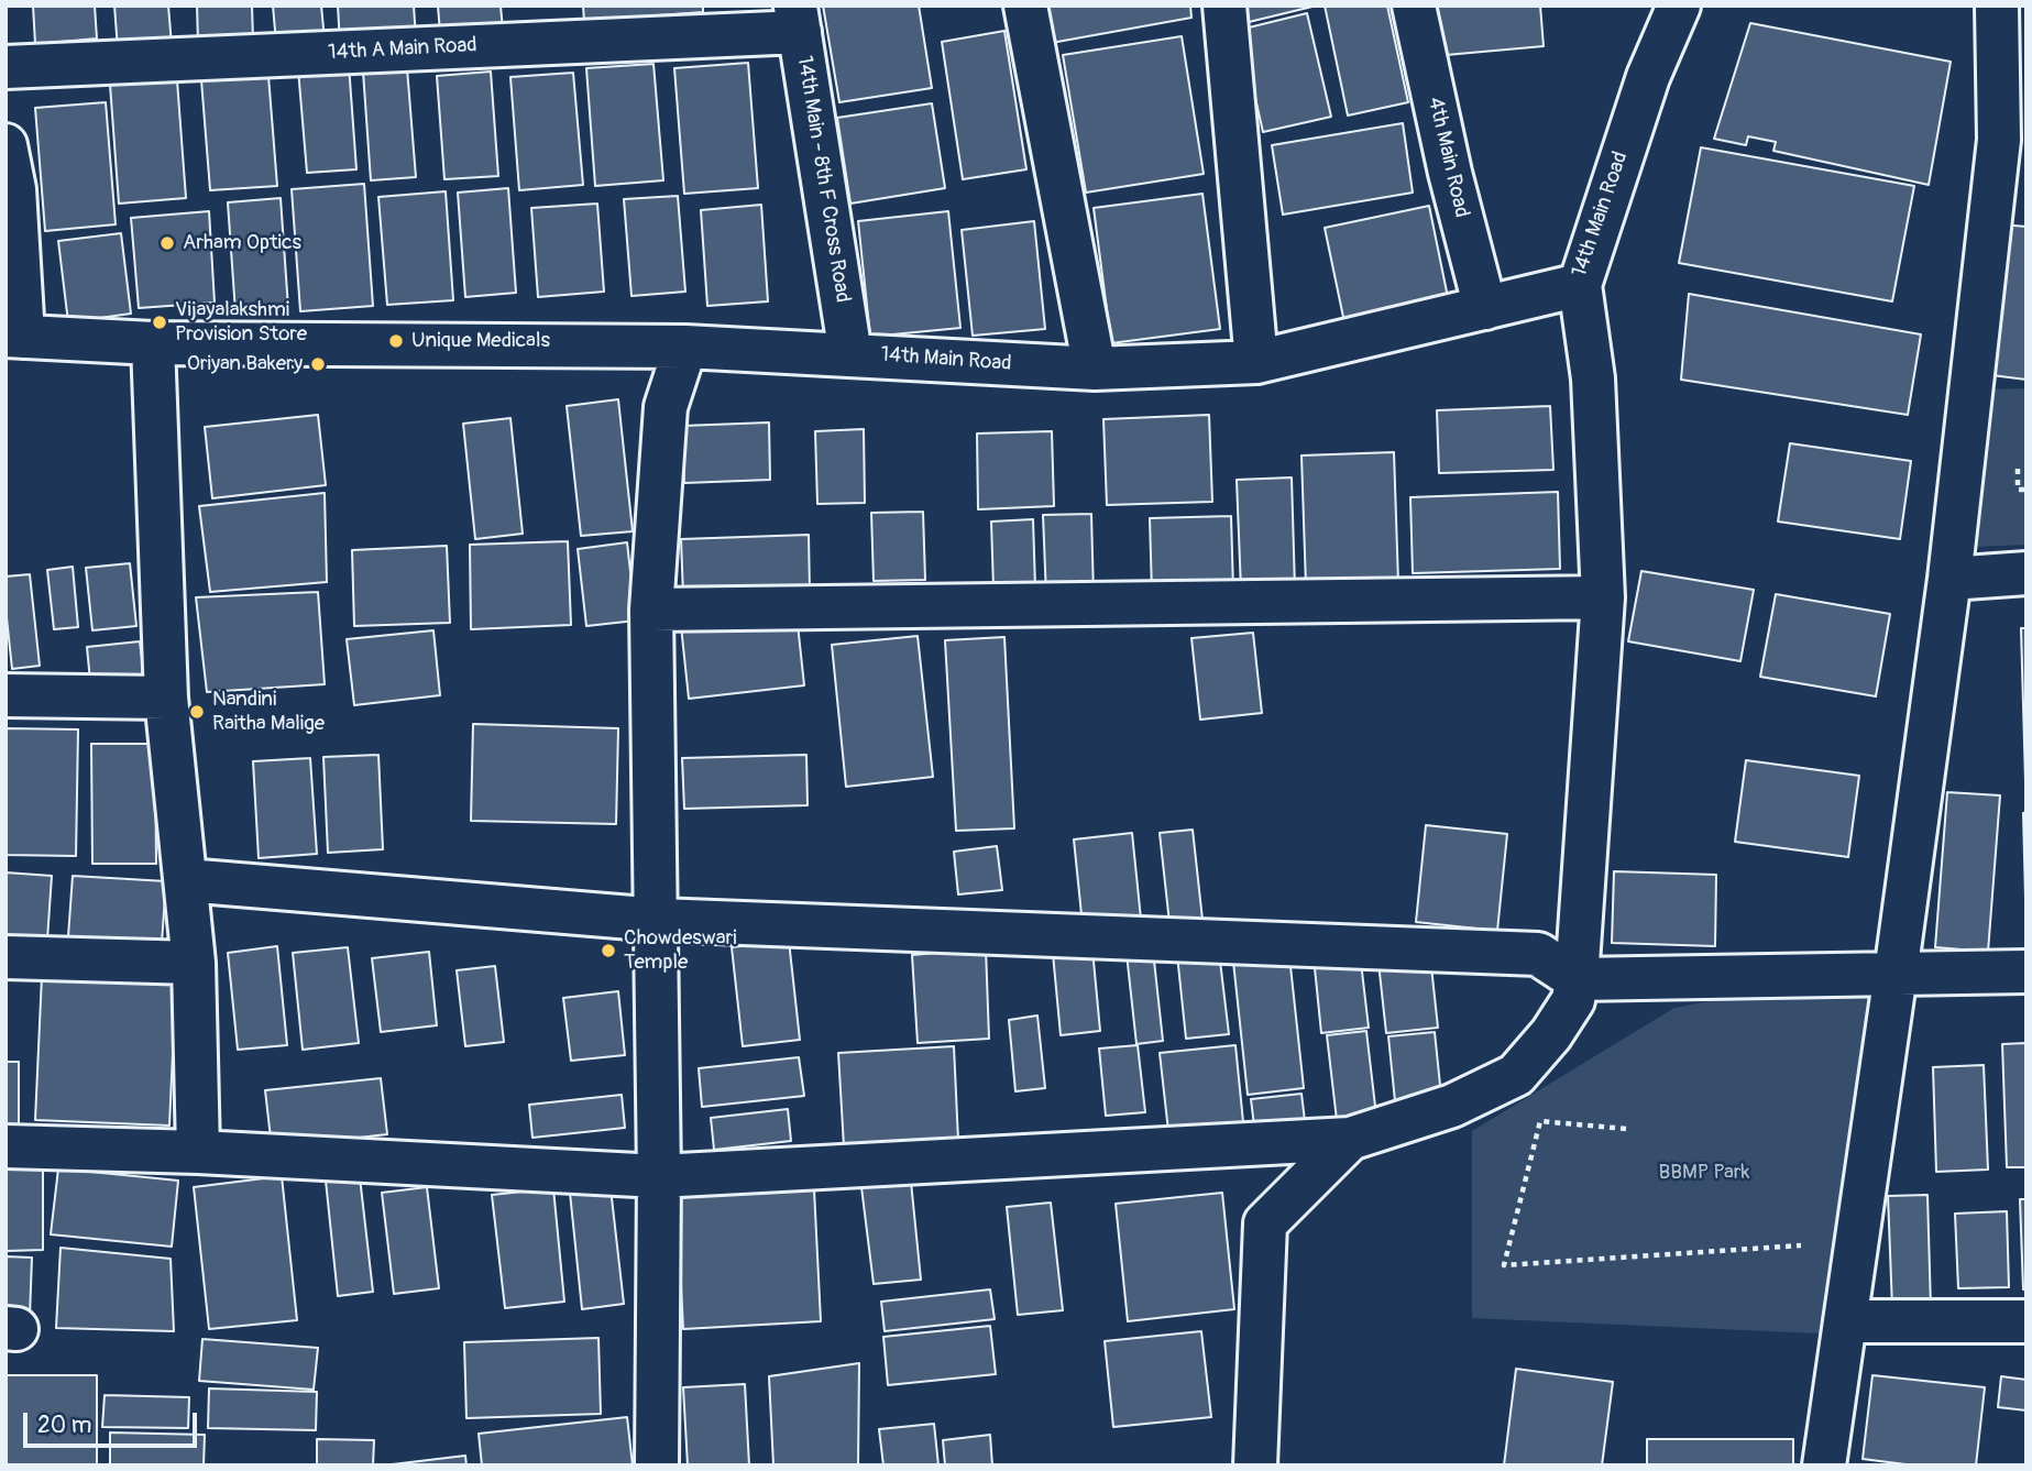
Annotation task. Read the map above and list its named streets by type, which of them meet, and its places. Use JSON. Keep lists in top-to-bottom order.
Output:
{
  "streets": {
    "street": [
      "14th A Main Road",
      "4th Main Road",
      "14th Main - 8th F Cross Road",
      "14th Main Road"
    ]
  },
  "crossings": [
    ["14th A Main Road", "14th Main - 8th F Cross Road"],
    ["4th Main Road", "14th Main Road"],
    ["14th Main - 8th F Cross Road", "14th Main Road"]
  ],
  "parks": ["BBMP Park"],
  "places": [
    "Arham Optics",
    "Vijayalakshmi Provision Store",
    "Unique Medicals",
    "Oriyan Bakery",
    "Nandini Raitha Malige",
    "Chowdeswari Temple"
  ],
  "scale_bar": "20 m"
}
